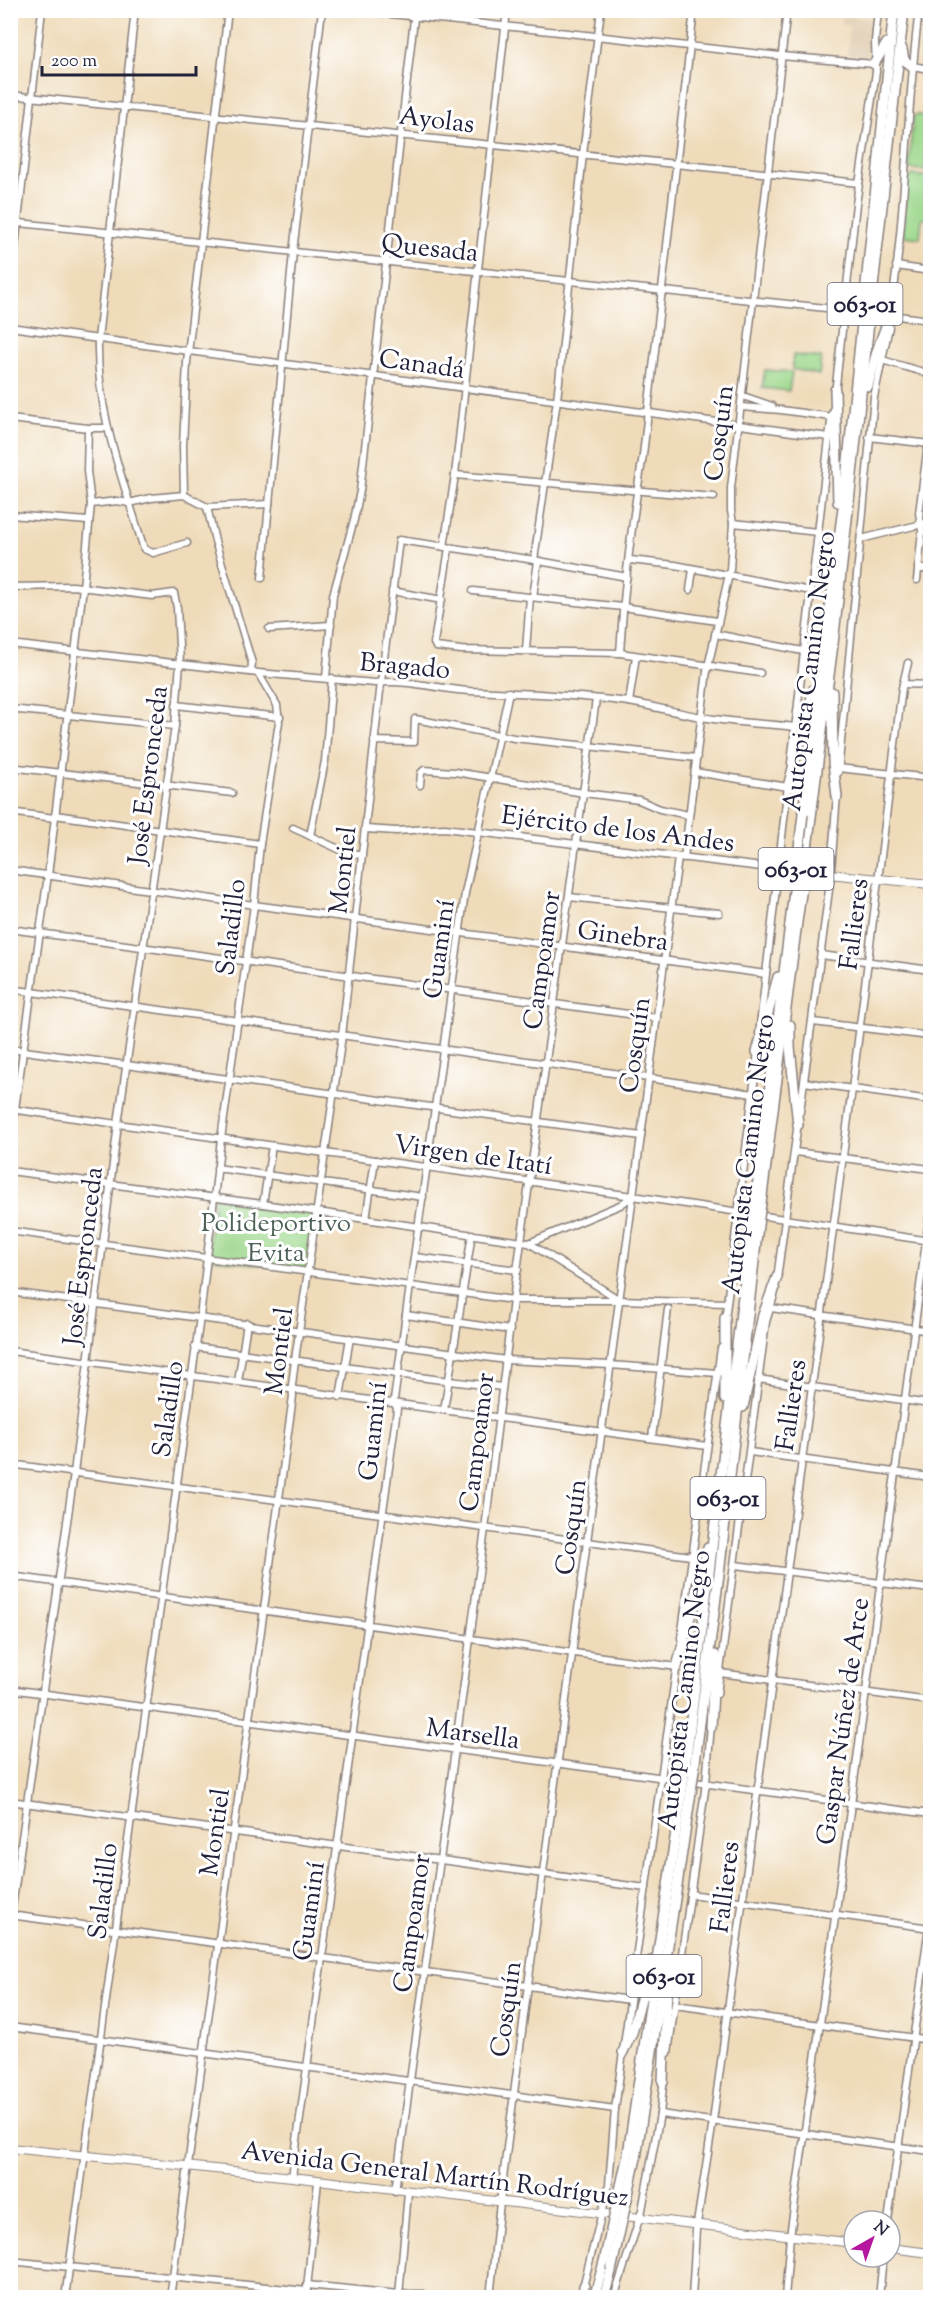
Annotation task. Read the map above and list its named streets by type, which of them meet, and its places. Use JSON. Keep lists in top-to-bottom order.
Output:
{
  "streets": {
    "highway": ["063-01", "Autopista Camino Negro"],
    "main road": ["Ejército de los Andes", "Avenida General Martín Rodríguez"],
    "street": [
      "Ayolas",
      "Quesada",
      "Canadá",
      "Cosquín",
      "Bragado",
      "José Espronceda",
      "Montiel",
      "Fallieres",
      "Saladillo",
      "Ginebra",
      "Guaminí",
      "Campoamor",
      "Virgen de Itatí",
      "Gaspar Núñez de Arce",
      "Marsella"
    ]
  },
  "crossings": [
    ["Ayolas", "Cosquín"],
    ["Quesada", "Cosquín"],
    ["Canadá", "Cosquín"],
    ["Cosquín", "Bragado"],
    ["Cosquín", "Ejército de los Andes"],
    ["Cosquín", "Ginebra"],
    ["Cosquín", "Virgen de Itatí"],
    ["Cosquín", "Marsella"],
    ["Cosquín", "Avenida General Martín Rodríguez"],
    ["Bragado", "José Espronceda"],
    ["Bragado", "Montiel"],
    ["Bragado", "Guaminí"],
    ["Bragado", "Campoamor"],
    ["José Espronceda", "Ginebra"],
    ["José Espronceda", "Virgen de Itatí"],
    ["José Espronceda", "Marsella"],
    ["Ejército de los Andes", "Montiel"],
    ["Ejército de los Andes", "Fallieres"],
    ["Ejército de los Andes", "Guaminí"],
    ["Ejército de los Andes", "Campoamor"],
    ["Montiel", "Ginebra"],
    ["Montiel", "Virgen de Itatí"],
    ["Montiel", "Marsella"],
    ["Montiel", "Avenida General Martín Rodríguez"],
    ["Fallieres", "Virgen de Itatí"],
    ["Fallieres", "Marsella"],
    ["Fallieres", "Avenida General Martín Rodríguez"],
    ["Saladillo", "Ginebra"],
    ["Saladillo", "Virgen de Itatí"],
    ["Saladillo", "Marsella"],
    ["Saladillo", "Avenida General Martín Rodríguez"],
    ["Ginebra", "Guaminí"],
    ["Ginebra", "Campoamor"],
    ["Guaminí", "Virgen de Itatí"],
    ["Guaminí", "Marsella"],
    ["Guaminí", "Avenida General Martín Rodríguez"],
    ["Campoamor", "Virgen de Itatí"],
    ["Campoamor", "Marsella"],
    ["Campoamor", "Avenida General Martín Rodríguez"],
    ["Virgen de Itatí", "Gaspar Núñez de Arce"],
    ["Gaspar Núñez de Arce", "Marsella"],
    ["Gaspar Núñez de Arce", "Avenida General Martín Rodríguez"]
  ],
  "parks": ["Polideportivo Evita"],
  "scale_bar": "200 m",
  "north": "top right"
}
